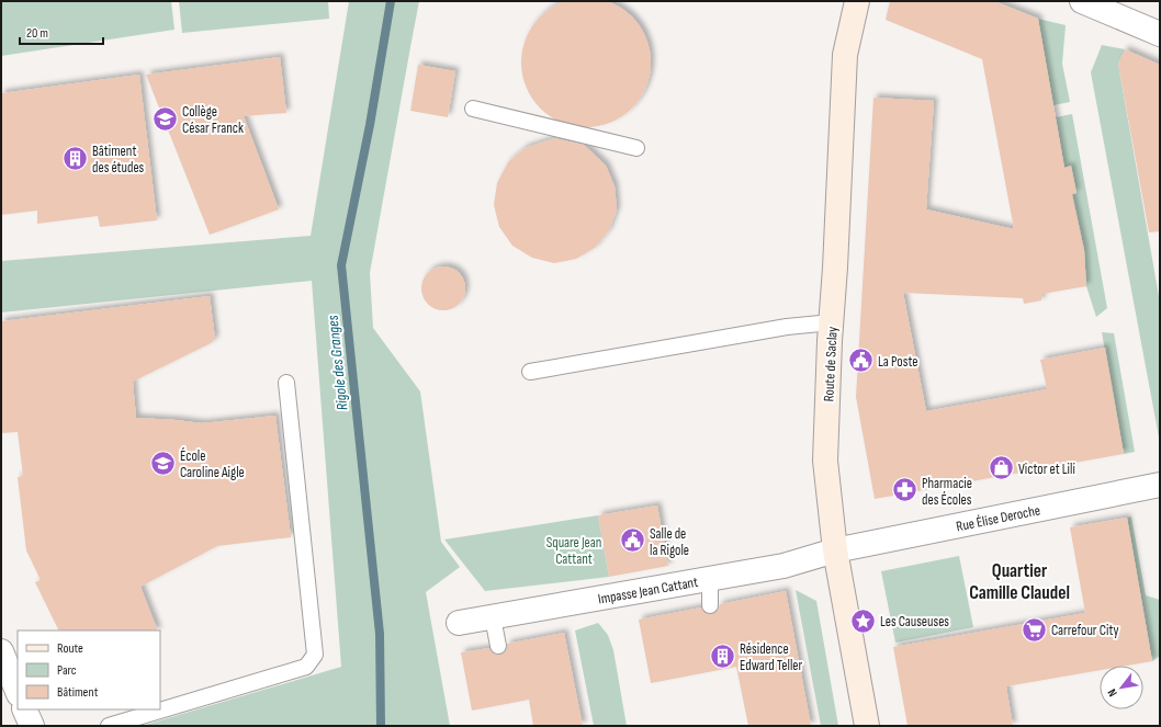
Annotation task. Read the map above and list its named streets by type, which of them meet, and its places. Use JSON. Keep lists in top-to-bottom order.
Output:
{
  "streets": {
    "main road": ["Route de Saclay"],
    "street": ["Rue Élise Deroche", "Impasse Jean Cattant"]
  },
  "crossings": [
    ["Route de Saclay", "Rue Élise Deroche"],
    ["Route de Saclay", "Impasse Jean Cattant"],
    ["Rue Élise Deroche", "Impasse Jean Cattant"]
  ],
  "districts": ["Quartier Camille Claudel"],
  "water": ["Rigole des Granges"],
  "parks": ["Square Jean Cattant"],
  "places": {
    "school or university": ["Collège César Franck", "École Caroline Aigle"],
    "building": ["Bâtiment des études", "Résidence Edward Teller"],
    "public building": ["La Poste", "Salle de la Rigole"],
    "shop": ["Victor et Lili"],
    "pharmacy": ["Pharmacie des Écoles"],
    "place": ["Les Causeuses"],
    "supermarket": ["Carrefour City"]
  },
  "legend": ["Route", "Parc", "Bâtiment"],
  "scale_bar": "20 m",
  "north": "bottom left"
}
